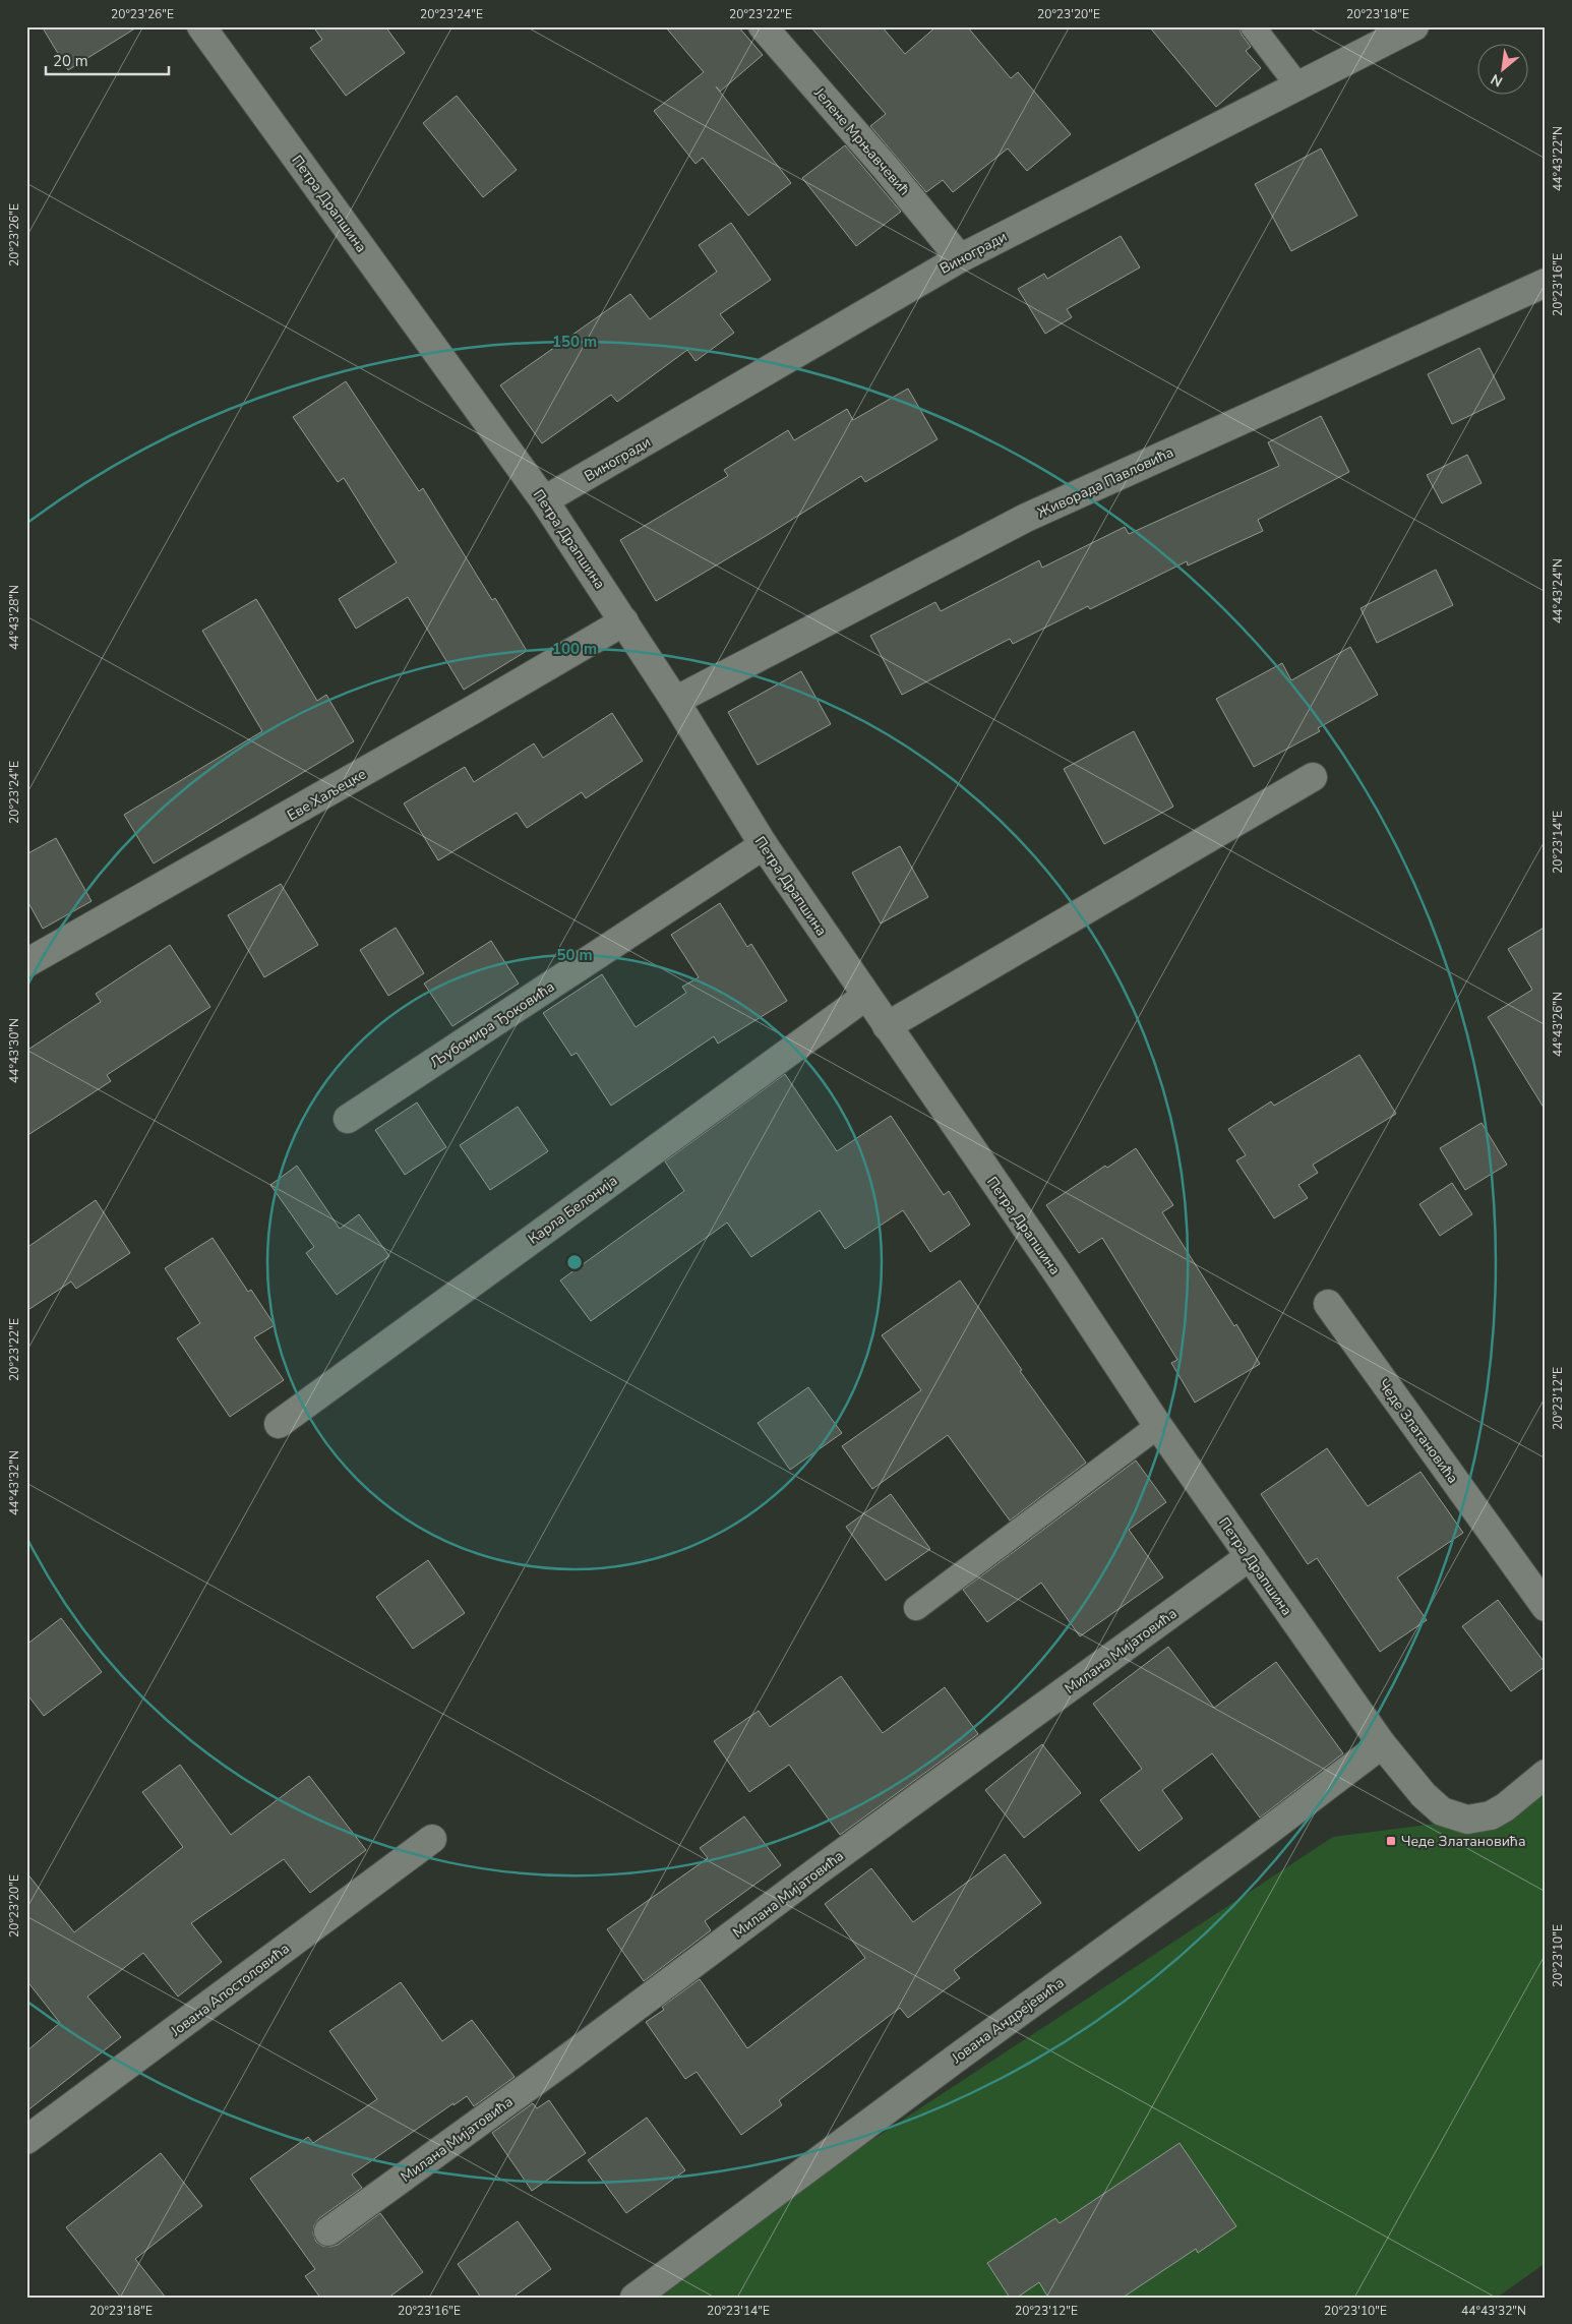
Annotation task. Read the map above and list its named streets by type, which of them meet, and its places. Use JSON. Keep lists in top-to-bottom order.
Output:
{
  "streets": {
    "street": [
      "Јелене Мрњавчевић",
      "Петра Драпшина",
      "Виногради",
      "Живорада Павловића",
      "Еве Хаљецке",
      "Љубомира Ђоковића",
      "Карла Белонија",
      "Чеде Златановића",
      "Милана Мијатовића",
      "Јована Апостоловића",
      "Јована Андрејевића"
    ]
  },
  "crossings": [
    ["Јелене Мрњавчевић", "Виногради"],
    ["Петра Драпшина", "Виногради"],
    ["Петра Драпшина", "Живорада Павловића"],
    ["Петра Драпшина", "Еве Хаљецке"],
    ["Петра Драпшина", "Љубомира Ђоковића"],
    ["Петра Драпшина", "Карла Белонија"],
    ["Петра Драпшина", "Милана Мијатовића"],
    ["Петра Драпшина", "Јована Андрејевића"]
  ],
  "places": {
    "transit": ["Чеде Златановића"]
  },
  "scale_bar": "20 m",
  "north": "bottom left",
  "coordinates": [
    "20°23'26\"E",
    "20°23'24\"E",
    "20°23'22\"E",
    "20°23'20\"E",
    "20°23'18\"E",
    "44°43'22\"N",
    "20°23'16\"E",
    "44°43'24\"N",
    "44°43'28\"N",
    "20°23'14\"E",
    "44°43'26\"N",
    "44°43'30\"N",
    "20°23'12\"E",
    "44°43'32\"N",
    "20°23'10\"E"
  ],
  "rings": ["150 m", "100 m", "50 m"]
}
